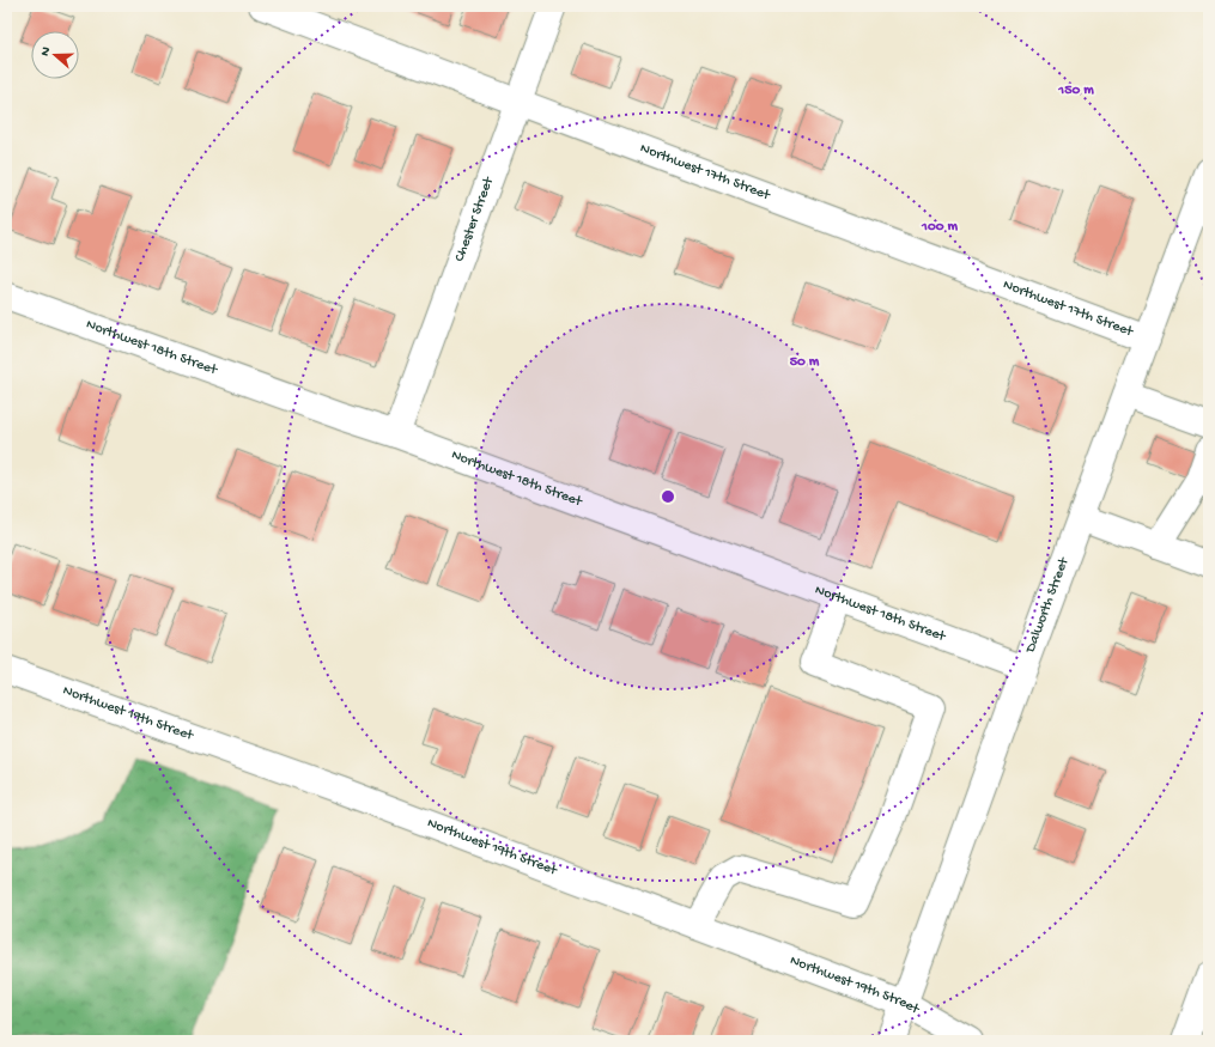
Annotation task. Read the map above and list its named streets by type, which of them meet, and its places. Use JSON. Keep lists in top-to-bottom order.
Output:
{
  "streets": {
    "street": [
      "Northwest 17th Street",
      "Chester Street",
      "Northwest 18th Street",
      "Dalworth Street",
      "Northwest 19th Street"
    ]
  },
  "crossings": [
    ["Northwest 17th Street", "Chester Street"],
    ["Northwest 17th Street", "Dalworth Street"],
    ["Chester Street", "Northwest 18th Street"],
    ["Northwest 18th Street", "Dalworth Street"],
    ["Dalworth Street", "Northwest 19th Street"]
  ],
  "north": "left",
  "rings": ["150 m", "100 m", "50 m"]
}
